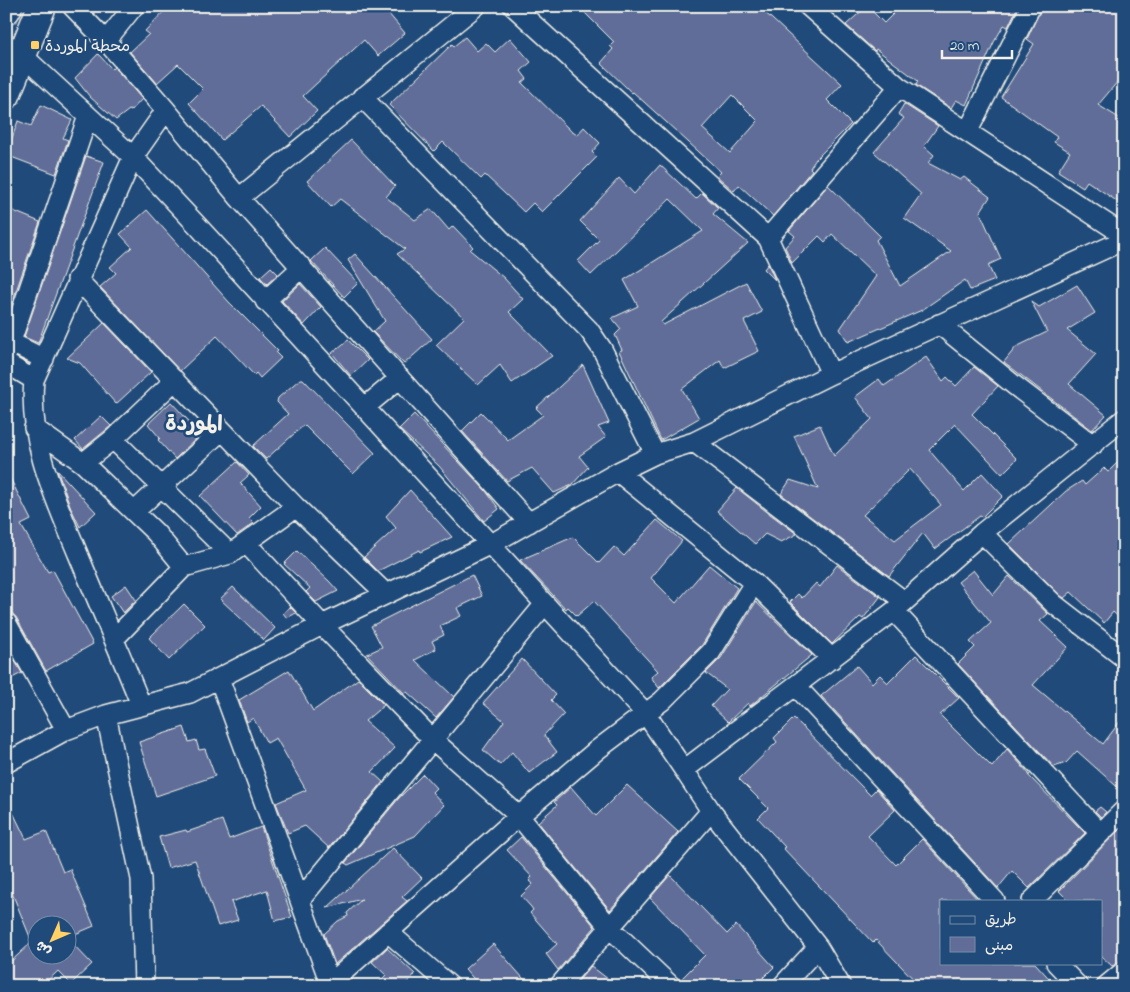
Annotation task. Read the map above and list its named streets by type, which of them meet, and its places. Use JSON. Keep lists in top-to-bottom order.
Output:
{
  "districts": ["الموردة"],
  "places": {
    "transit": ["محطة الموردة"]
  },
  "legend": ["طريق", "مبنى"],
  "scale_bar": "20 m",
  "north": "bottom left"
}
